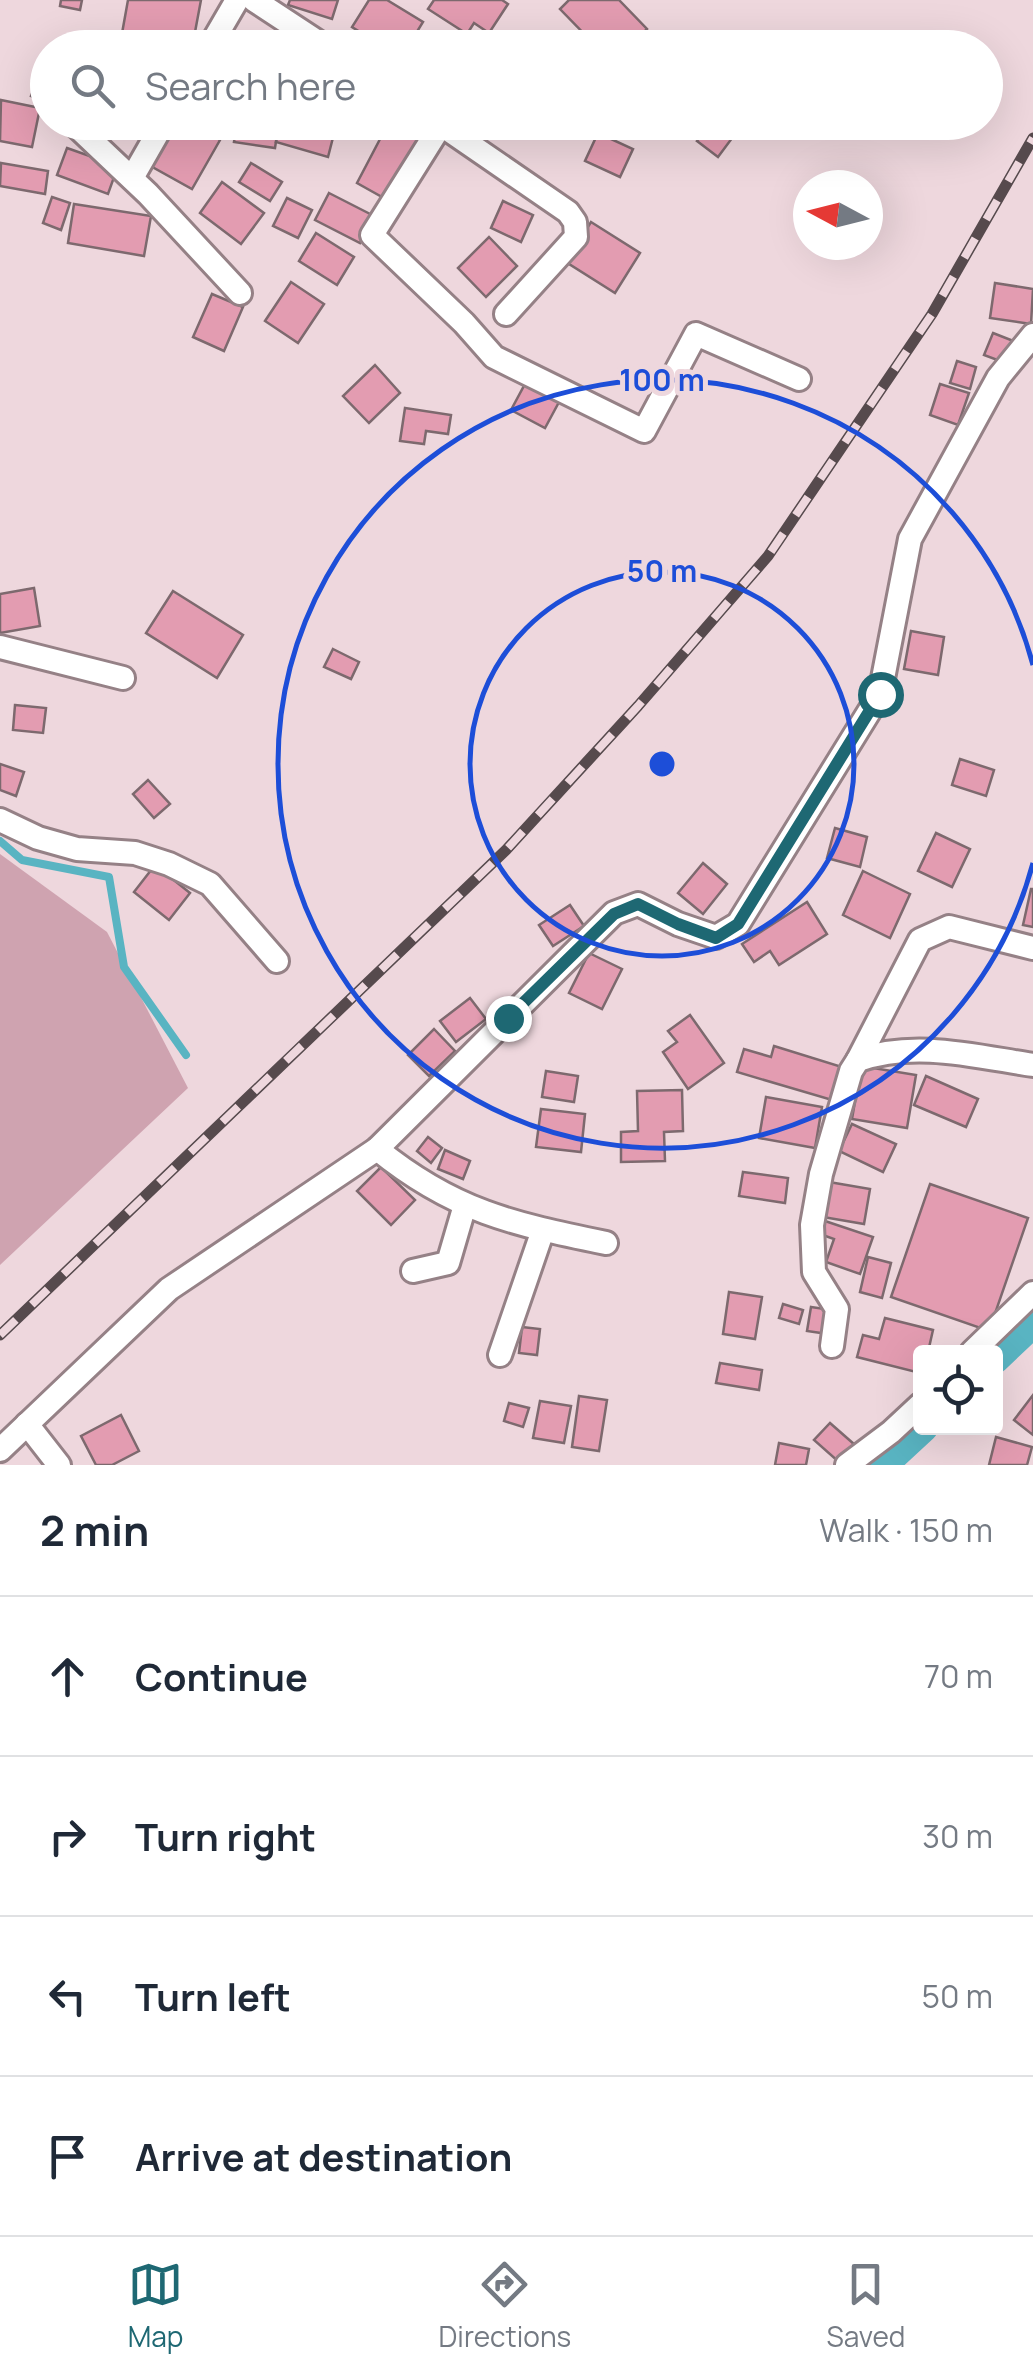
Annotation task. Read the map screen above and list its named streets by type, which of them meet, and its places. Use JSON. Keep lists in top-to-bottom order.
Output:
{
  "north": "left",
  "page": {
    "search": "Search here",
    "heading": ["2 min", "Walk · 150 m"],
    "list": [
      ["Continue", "70 m"],
      ["Turn right", "30 m"],
      ["Turn left", "50 m"],
      "Arrive at destination"
    ],
    "nav": ["Map", "Directions", "Saved"]
  },
  "rings": ["100 m", "50 m"]
}
